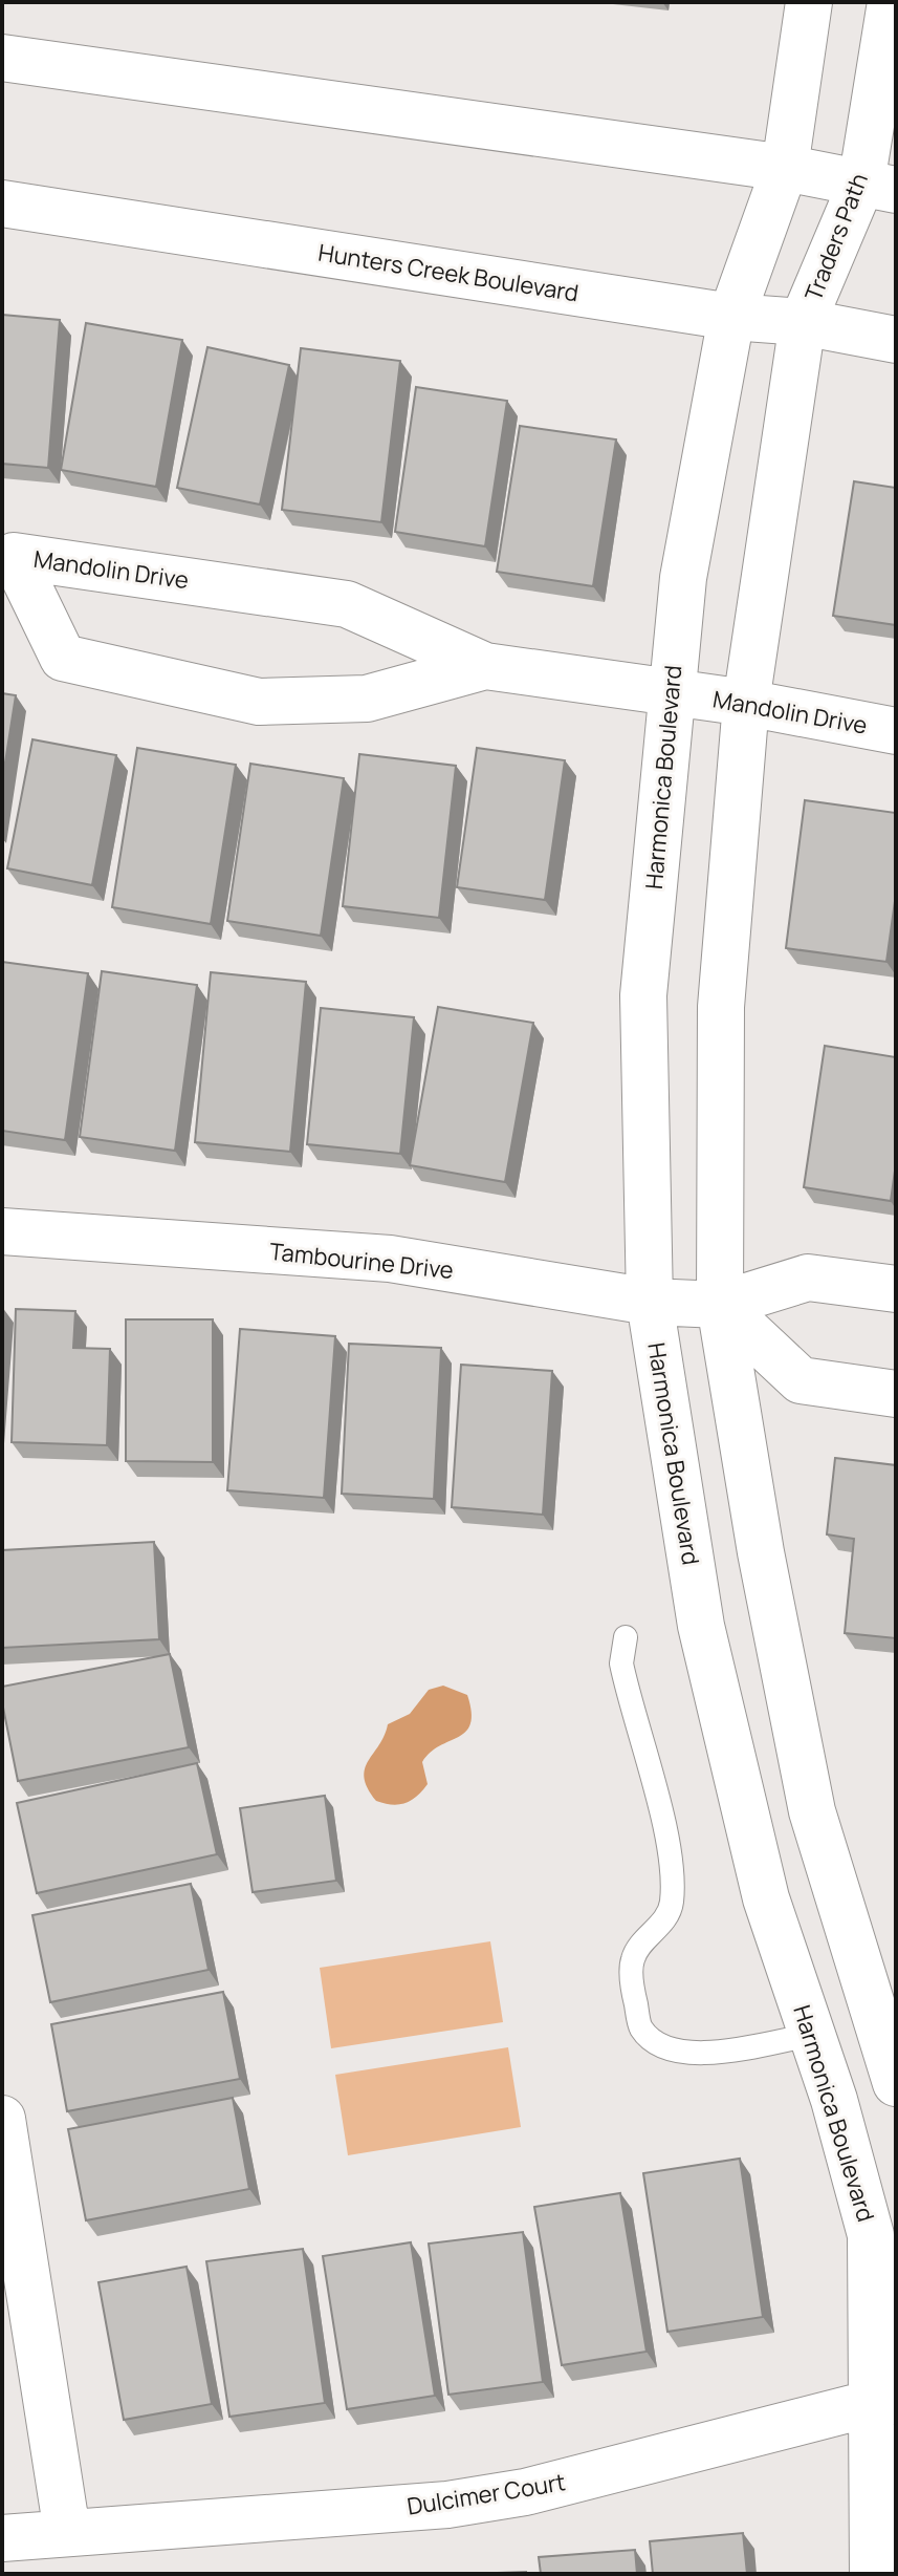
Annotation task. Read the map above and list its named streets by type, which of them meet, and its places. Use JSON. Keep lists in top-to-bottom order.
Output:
{
  "streets": {
    "street": [
      "Traders Path",
      "Hunters Creek Boulevard",
      "Mandolin Drive",
      "Harmonica Boulevard",
      "Tambourine Drive",
      "Dulcimer Court"
    ]
  },
  "crossings": [
    ["Traders Path", "Hunters Creek Boulevard"],
    ["Hunters Creek Boulevard", "Harmonica Boulevard"],
    ["Mandolin Drive", "Harmonica Boulevard"],
    ["Harmonica Boulevard", "Tambourine Drive"],
    ["Harmonica Boulevard", "Dulcimer Court"]
  ]
}
